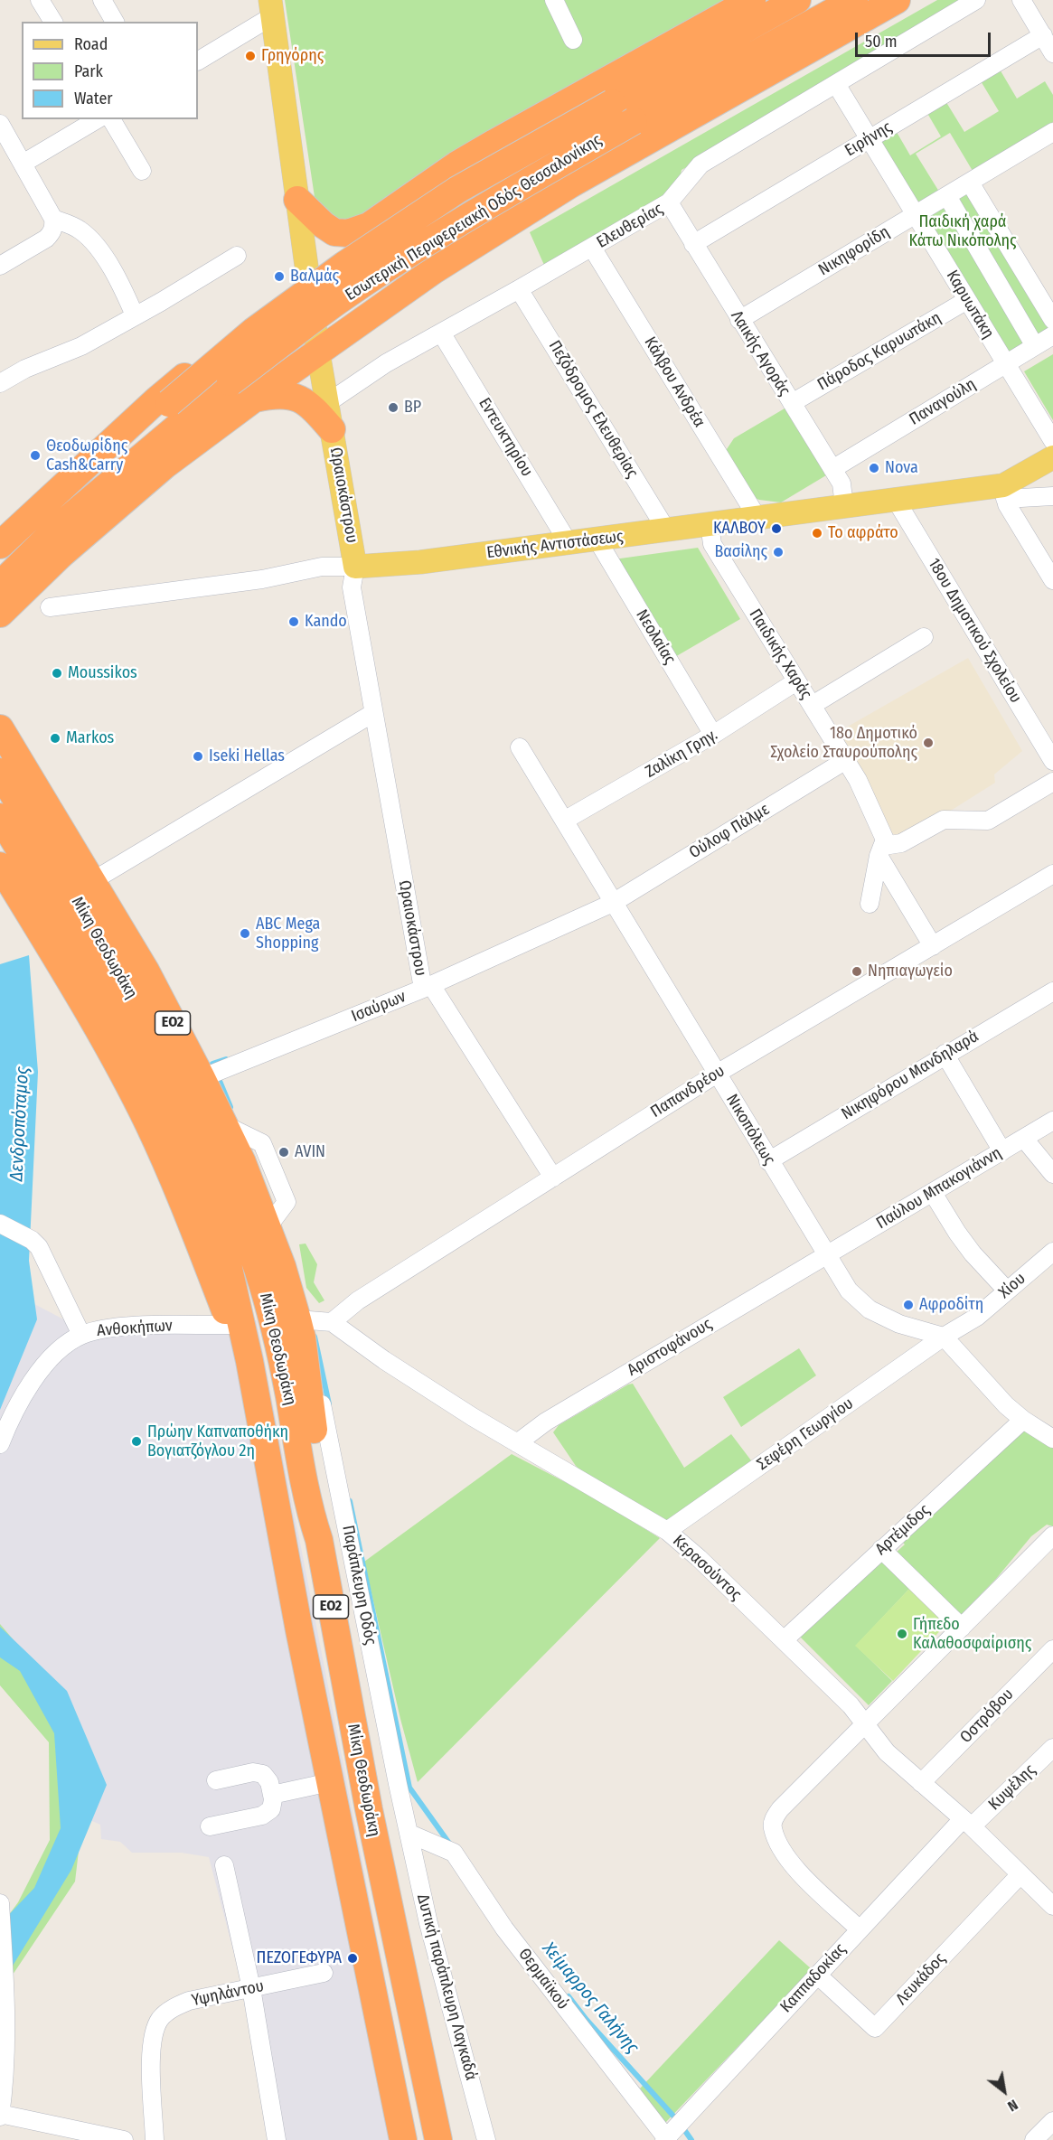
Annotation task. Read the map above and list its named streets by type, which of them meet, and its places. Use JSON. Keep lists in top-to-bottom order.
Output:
{
  "streets": {
    "highway": ["Εσωτερική Περιφερειακή Οδός Θεσσαλονίκης", "Μίκη Θεοδωράκη", "ΕΟ2"],
    "main road": ["Ωραιοκάστρου", "Εθνικής Αντιστάσεως"],
    "street": [
      "Ειρήνης",
      "Ελευθερίας",
      "Νικηφορίδη",
      "Καρυωτάκη",
      "Πάροδος Καρυωτάκη",
      "Λαικής Αγοράς",
      "Κάλβου Ανδρέα",
      "Παναγούλη",
      "Πεζόδρομος Ελευθερίας",
      "Εντευκτηρίου",
      "18ου Δημοτικού Σχολείου",
      "Νεολαίας",
      "Παιδικής Χαράς",
      "Ζαλίκη Γρηγ.",
      "Ούλοφ Πάλμε",
      "Ισαύρων",
      "Νικηφόρου Μανδηλαρά",
      "Παπανδρέου",
      "Νικοπόλεως",
      "Παύλου Μπακογιάννη",
      "Χίου",
      "Ανθοκήπων",
      "Αριστοφάνoυς",
      "Σεφέρη Γεωργίου",
      "Αρτέμιδος",
      "Κερασούντος",
      "Παράπλευρη Οδός",
      "Οστρόβου",
      "Κυψέλης",
      "Καππαδοκίας",
      "Θερμαϊκού",
      "Λευκάδος",
      "Δυτική παράπλευρη Λαγκαδά",
      "Υψηλάντου"
    ]
  },
  "crossings": [
    ["Ειρήνης", "Καρυωτάκη"],
    ["Ειρήνης", "Λαικής Αγοράς"],
    ["Ελευθερίας", "Καρυωτάκη"],
    ["Ελευθερίας", "Λαικής Αγοράς"],
    ["Ελευθερίας", "Κάλβου Ανδρέα"],
    ["Ελευθερίας", "Πεζόδρομος Ελευθερίας"],
    ["Ελευθερίας", "Εντευκτηρίου"],
    ["Ελευθερίας", "Ωραιοκάστρου"],
    ["Νικηφορίδη", "Καρυωτάκη"],
    ["Νικηφορίδη", "Λαικής Αγοράς"],
    ["Καρυωτάκη", "Πάροδος Καρυωτάκη"],
    ["Καρυωτάκη", "Παναγούλη"],
    ["Πάροδος Καρυωτάκη", "Λαικής Αγοράς"],
    ["Λαικής Αγοράς", "Παναγούλη"],
    ["Λαικής Αγοράς", "Εθνικής Αντιστάσεως"],
    ["Κάλβου Ανδρέα", "Εθνικής Αντιστάσεως"],
    ["Πεζόδρομος Ελευθερίας", "Εθνικής Αντιστάσεως"],
    ["Εντευκτηρίου", "Εθνικής Αντιστάσεως"],
    ["Ωραιοκάστρου", "Εθνικής Αντιστάσεως"],
    ["Ωραιοκάστρου", "Ισαύρων"],
    ["Ωραιοκάστρου", "Παπανδρέου"],
    ["Εθνικής Αντιστάσεως", "18ου Δημοτικού Σχολείου"],
    ["Εθνικής Αντιστάσεως", "Νεολαίας"],
    ["Εθνικής Αντιστάσεως", "Παιδικής Χαράς"],
    ["Νεολαίας", "Ζαλίκη Γρηγ."],
    ["Παιδικής Χαράς", "Ζαλίκη Γρηγ."],
    ["Παιδικής Χαράς", "Ούλοφ Πάλμε"],
    ["Ζαλίκη Γρηγ.", "Νικοπόλεως"],
    ["Ούλοφ Πάλμε", "Ισαύρων"],
    ["Ούλοφ Πάλμε", "Νικοπόλεως"],
    ["Μίκη Θεοδωράκη", "ΕΟ2"],
    ["Ισαύρων", "ΕΟ2"],
    ["Ισαύρων", "Νικοπόλεως"],
    ["ΕΟ2", "Ανθοκήπων"],
    ["ΕΟ2", "Παράπλευρη Οδός"],
    ["Νικηφόρου Μανδηλαρά", "Νικοπόλεως"],
    ["Παπανδρέου", "Νικοπόλεως"],
    ["Παπανδρέου", "Κερασούντος"],
    ["Νικοπόλεως", "Παύλου Μπακογιάννη"],
    ["Νικοπόλεως", "Χίου"],
    ["Νικοπόλεως", "Αριστοφάνoυς"],
    ["Νικοπόλεως", "Σεφέρη Γεωργίου"],
    ["Παύλου Μπακογιάννη", "Αριστοφάνoυς"],
    ["Χίου", "Σεφέρη Γεωργίου"],
    ["Αριστοφάνoυς", "Κερασούντος"],
    ["Σεφέρη Γεωργίου", "Κερασούντος"],
    ["Αρτέμιδος", "Κερασούντος"],
    ["Κερασούντος", "Οστρόβου"],
    ["Κερασούντος", "Κυψέλης"],
    ["Κερασούντος", "Καππαδοκίας"],
    ["Κερασούντος", "Λευκάδος"],
    ["Παράπλευρη Οδός", "Θερμαϊκού"],
    ["Παράπλευρη Οδός", "Δυτική παράπλευρη Λαγκαδά"],
    ["Κυψέλης", "Καππαδοκίας"],
    ["Καππαδοκίας", "Θερμαϊκού"],
    ["Καππαδοκίας", "Λευκάδος"],
    ["Θερμαϊκού", "Δυτική παράπλευρη Λαγκαδά"]
  ],
  "water": ["Δενδροπόταμος", "Χείμαρρος Γαλήνης"],
  "parks": ["Παιδική χαρά Κάτω Νικόπολης"],
  "places": [
    "Γρηγόρης",
    "Βαλμάς",
    "BP",
    "Θεοδωρίδης Cash&Carry",
    "Nova",
    "ΚΑΛΒΟΥ",
    "Το αφράτο",
    "Βασίλης",
    "Kando",
    "Moussikos",
    "Markos",
    "18ο Δημοτικό Σχολείο Σταυρούπολης",
    "Iseki Hellas",
    "ABC Mega Shopping",
    "Νηπιαγωγείο",
    "AVIN",
    "Αφροδίτη",
    "Πρώην Καπναποθήκη Βογιατζόγλου 2η",
    "Γήπεδο Καλαθοσφαίρισης",
    "ΠΕΖΟΓΕΦΥΡΑ"
  ],
  "legend": ["Road", "Park", "Water"],
  "scale_bar": "50 m",
  "north": "bottom right"
}
